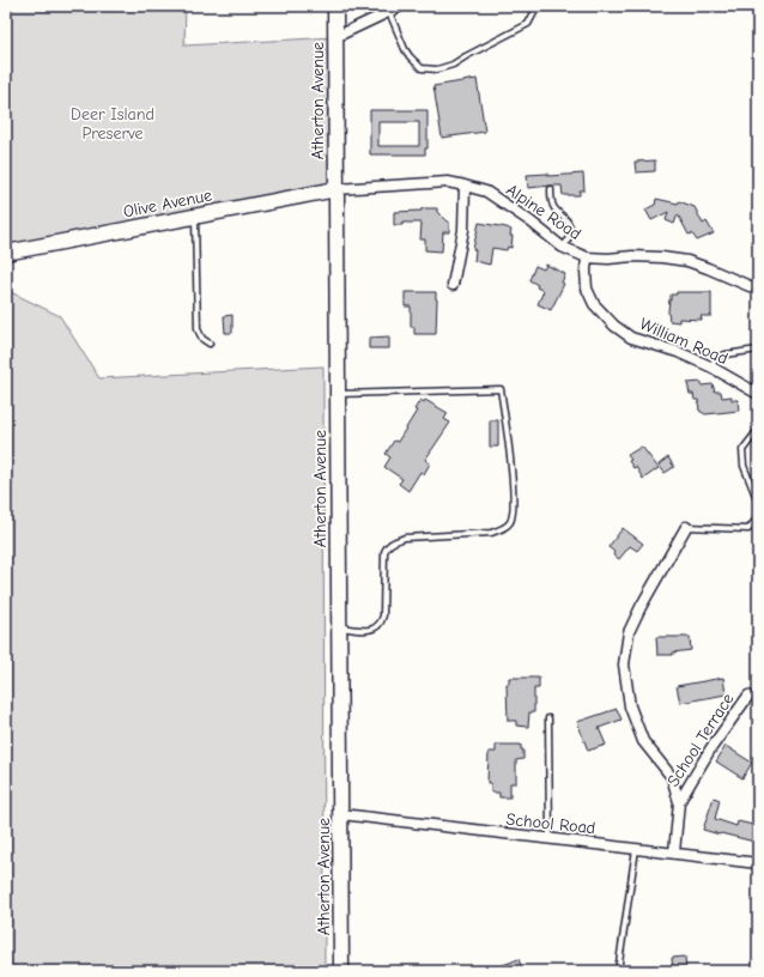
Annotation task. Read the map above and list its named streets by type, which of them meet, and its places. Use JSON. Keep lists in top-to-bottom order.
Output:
{
  "streets": {
    "main road": ["Atherton Avenue", "Olive Avenue"],
    "street": [
      "Alpine Road",
      "William Road",
      "School Terrace",
      "School Road"
    ]
  },
  "crossings": [
    ["Atherton Avenue", "Olive Avenue"],
    ["Atherton Avenue", "Alpine Road"],
    ["Atherton Avenue", "School Road"],
    ["Olive Avenue", "Alpine Road"],
    ["Alpine Road", "William Road"],
    ["School Terrace", "School Road"]
  ],
  "parks": ["Deer Island Preserve"]
}
